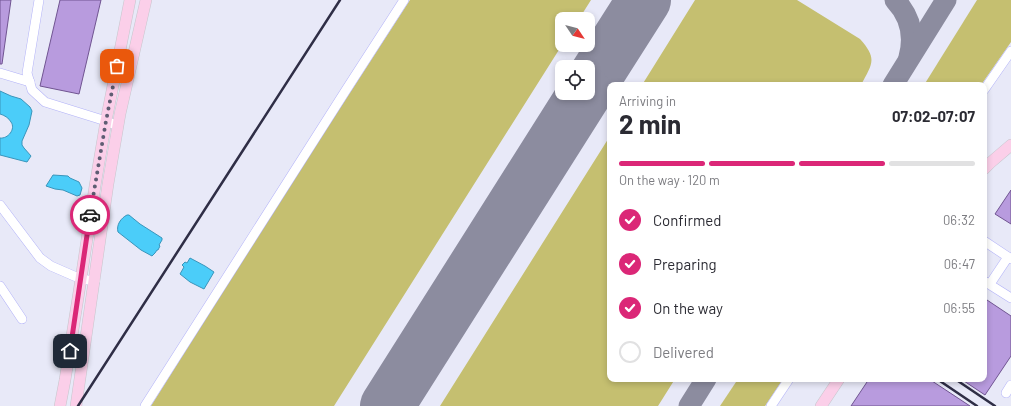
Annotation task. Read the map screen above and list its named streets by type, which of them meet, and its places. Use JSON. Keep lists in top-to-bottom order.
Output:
{
  "north": "bottom right",
  "page": {
    "heading": ["2 min", "Arriving in", "07:02–07:07"],
    "bar": "On the way · 120 m",
    "list": [
      ["Confirmed", "06:32"],
      ["Preparing", "06:47"],
      ["On the way", "06:55"],
      "Delivered"
    ]
  }
}
